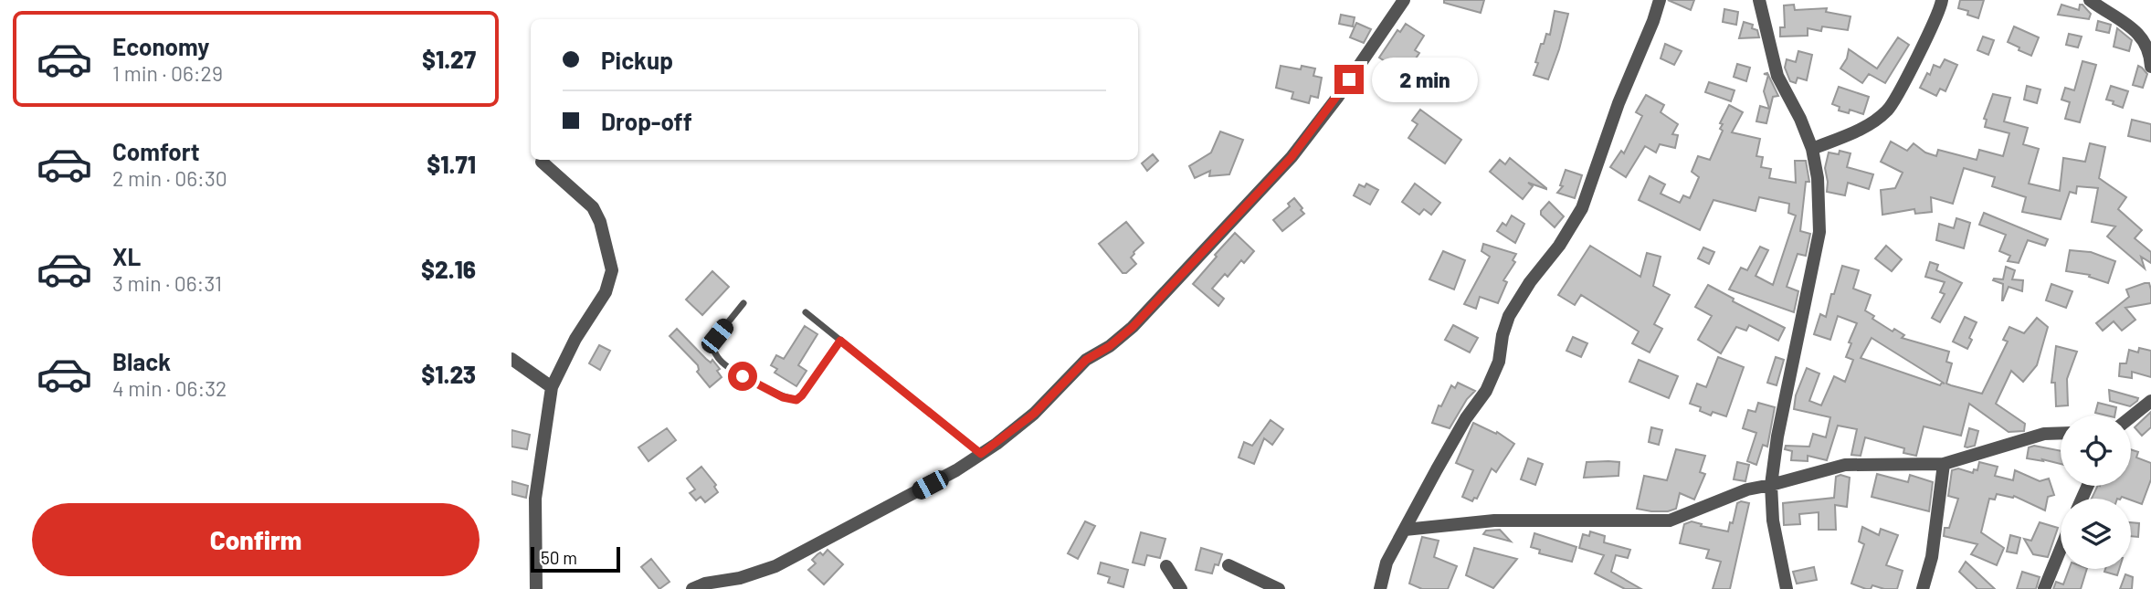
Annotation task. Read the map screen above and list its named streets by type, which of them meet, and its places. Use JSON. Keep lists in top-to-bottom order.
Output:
{
  "scale_bar": "50 m",
  "page": {
    "list": [
      {
        "name": "Economy",
        "note": "1 min · 06:29",
        "value": "$1.27"
      },
      {
        "name": "Comfort",
        "note": "2 min · 06:30",
        "value": "$1.71"
      },
      {
        "name": "XL",
        "note": "3 min · 06:31",
        "value": "$2.16"
      },
      {
        "name": "Black",
        "note": "4 min · 06:32",
        "value": "$1.23"
      }
    ],
    "banner": ["Pickup", "Drop-off"],
    "bubble": "2 min",
    "buttons": "Confirm",
    "scale": "50 m"
  }
}
